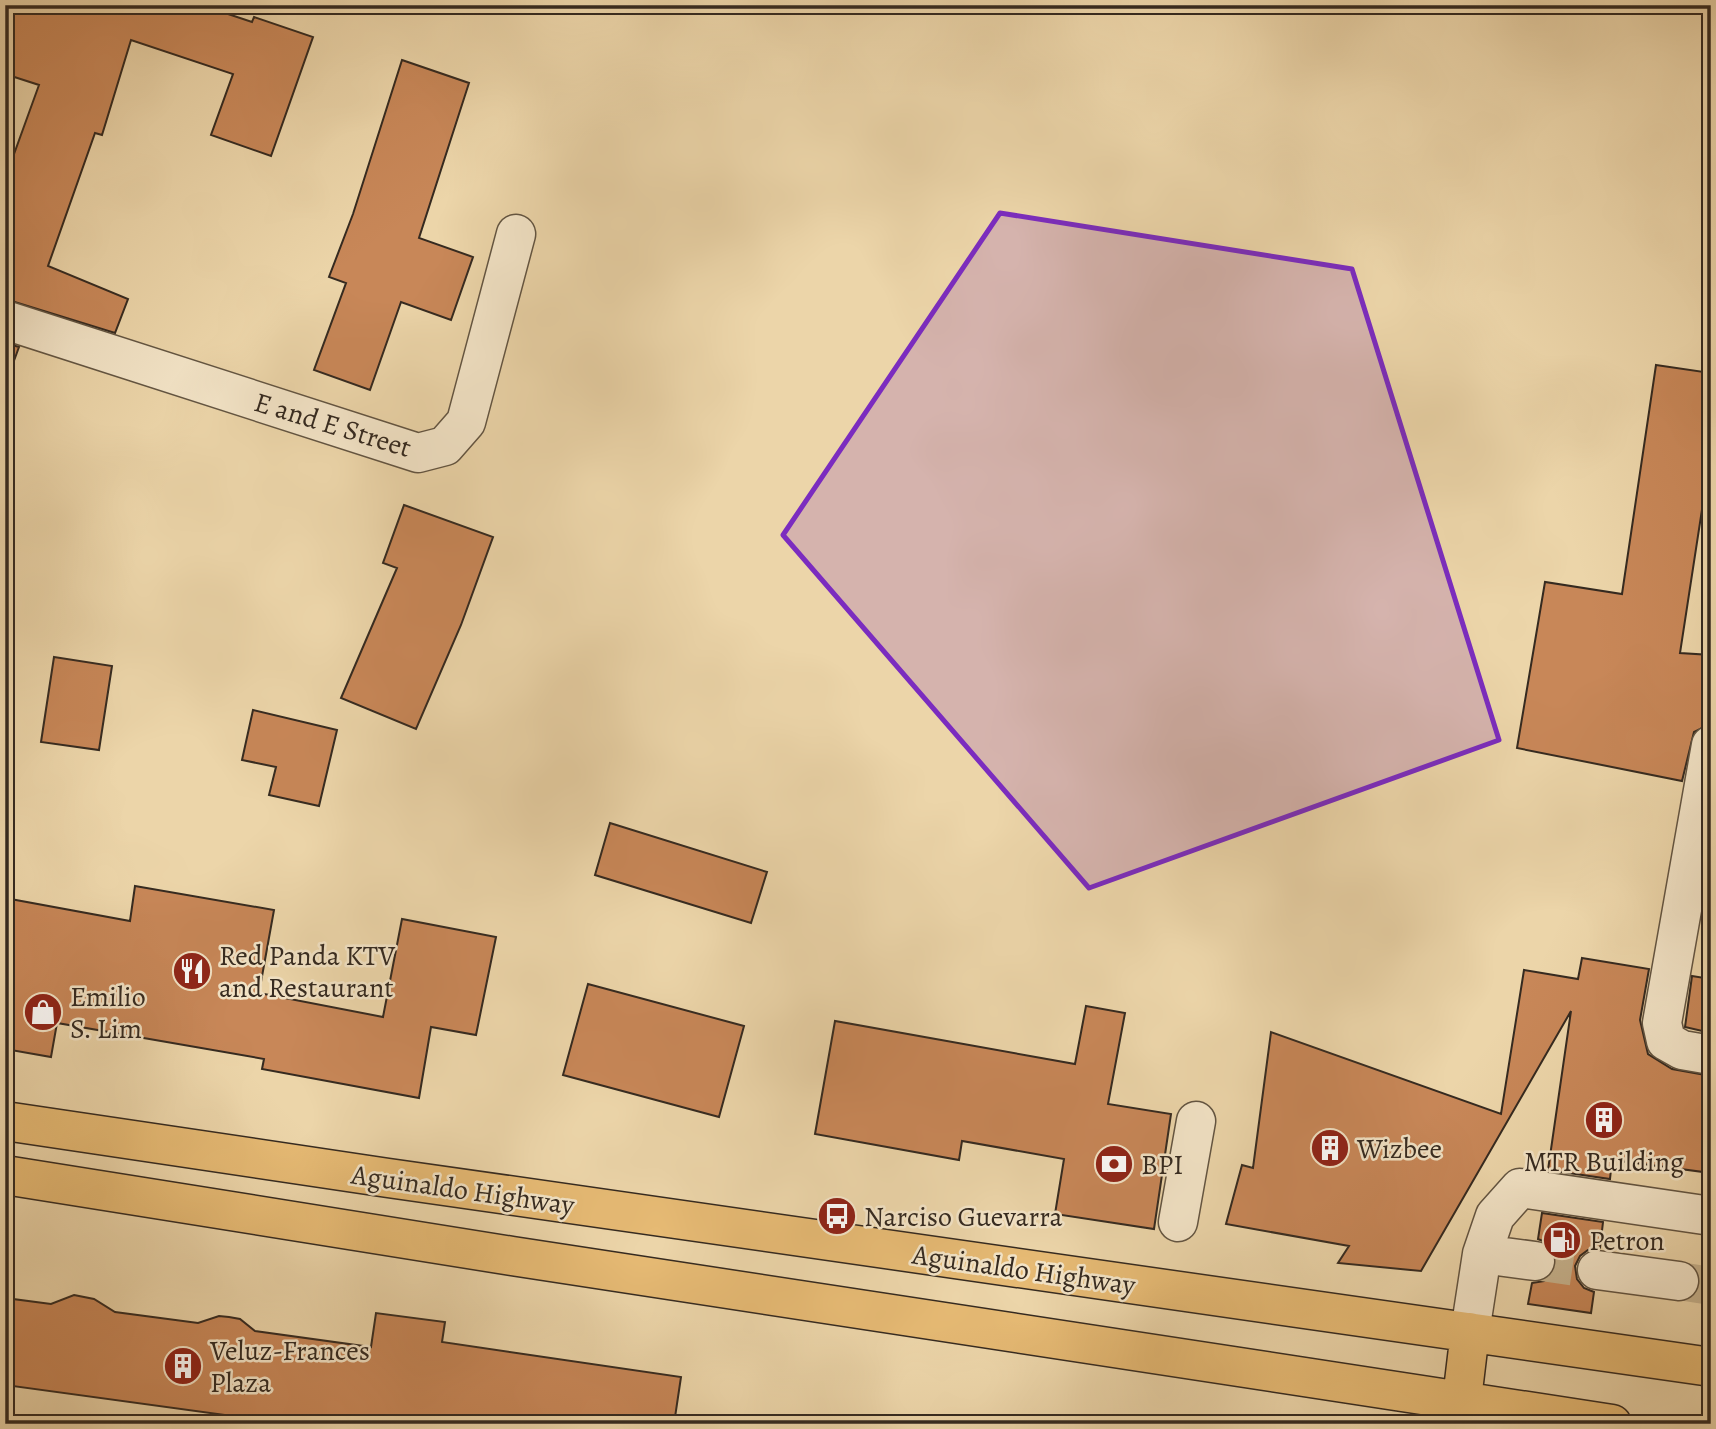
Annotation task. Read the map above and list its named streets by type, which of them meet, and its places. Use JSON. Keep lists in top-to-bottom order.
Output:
{
  "streets": {
    "highway": ["Aguinaldo Highway"],
    "street": ["E and E Street"]
  },
  "places": {
    "restaurant": ["Red Panda KTV and Restaurant"],
    "shop": ["Emilio S. Lim"],
    "building": ["MTR Building", "Wizbee", "Veluz-Frances Plaza"],
    "bank": ["BPI"],
    "bus stop": ["Narciso Guevarra"],
    "fuel station": ["Petron"]
  }
}
